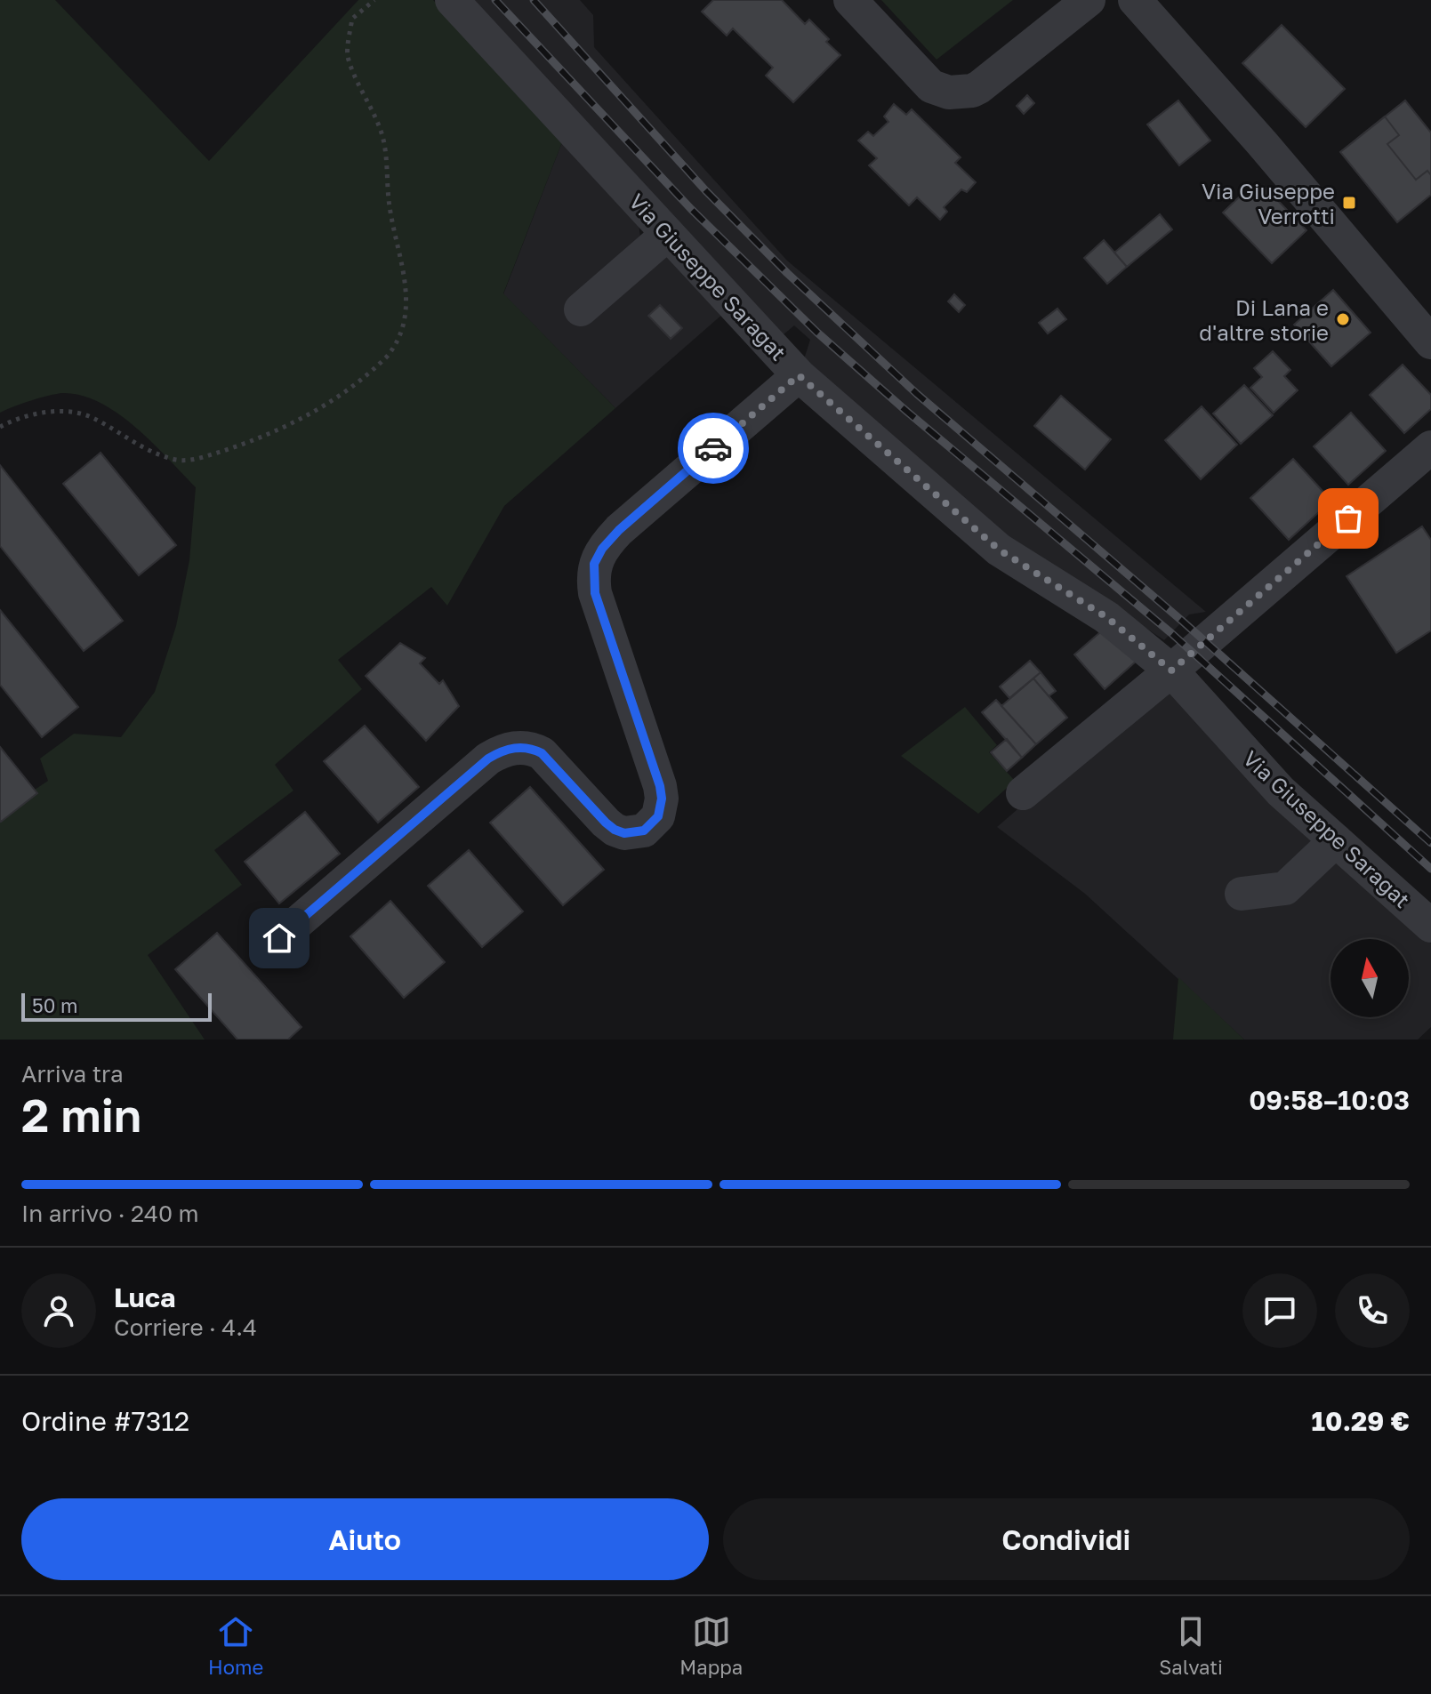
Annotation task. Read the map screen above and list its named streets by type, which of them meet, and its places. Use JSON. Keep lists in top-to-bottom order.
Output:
{
  "streets": {
    "street": ["Via Giuseppe Saragat"]
  },
  "places": {
    "transit": ["Via Giuseppe Verrotti"],
    "other": ["Di Lana e d'altre storie"]
  },
  "scale_bar": "50 m",
  "north": "top",
  "page": {
    "scale": "50 m",
    "heading": ["2 min", "Arriva tra", "09:58–10:03"],
    "panel": [
      "Luca",
      "Corriere · 4.4",
      "Ordine #7312",
      "10.29 €"
    ],
    "bar": "In arrivo · 240 m",
    "buttons": ["Aiuto", "Condividi"],
    "tabs": ["Home", "Mappa", "Salvati"]
  }
}
